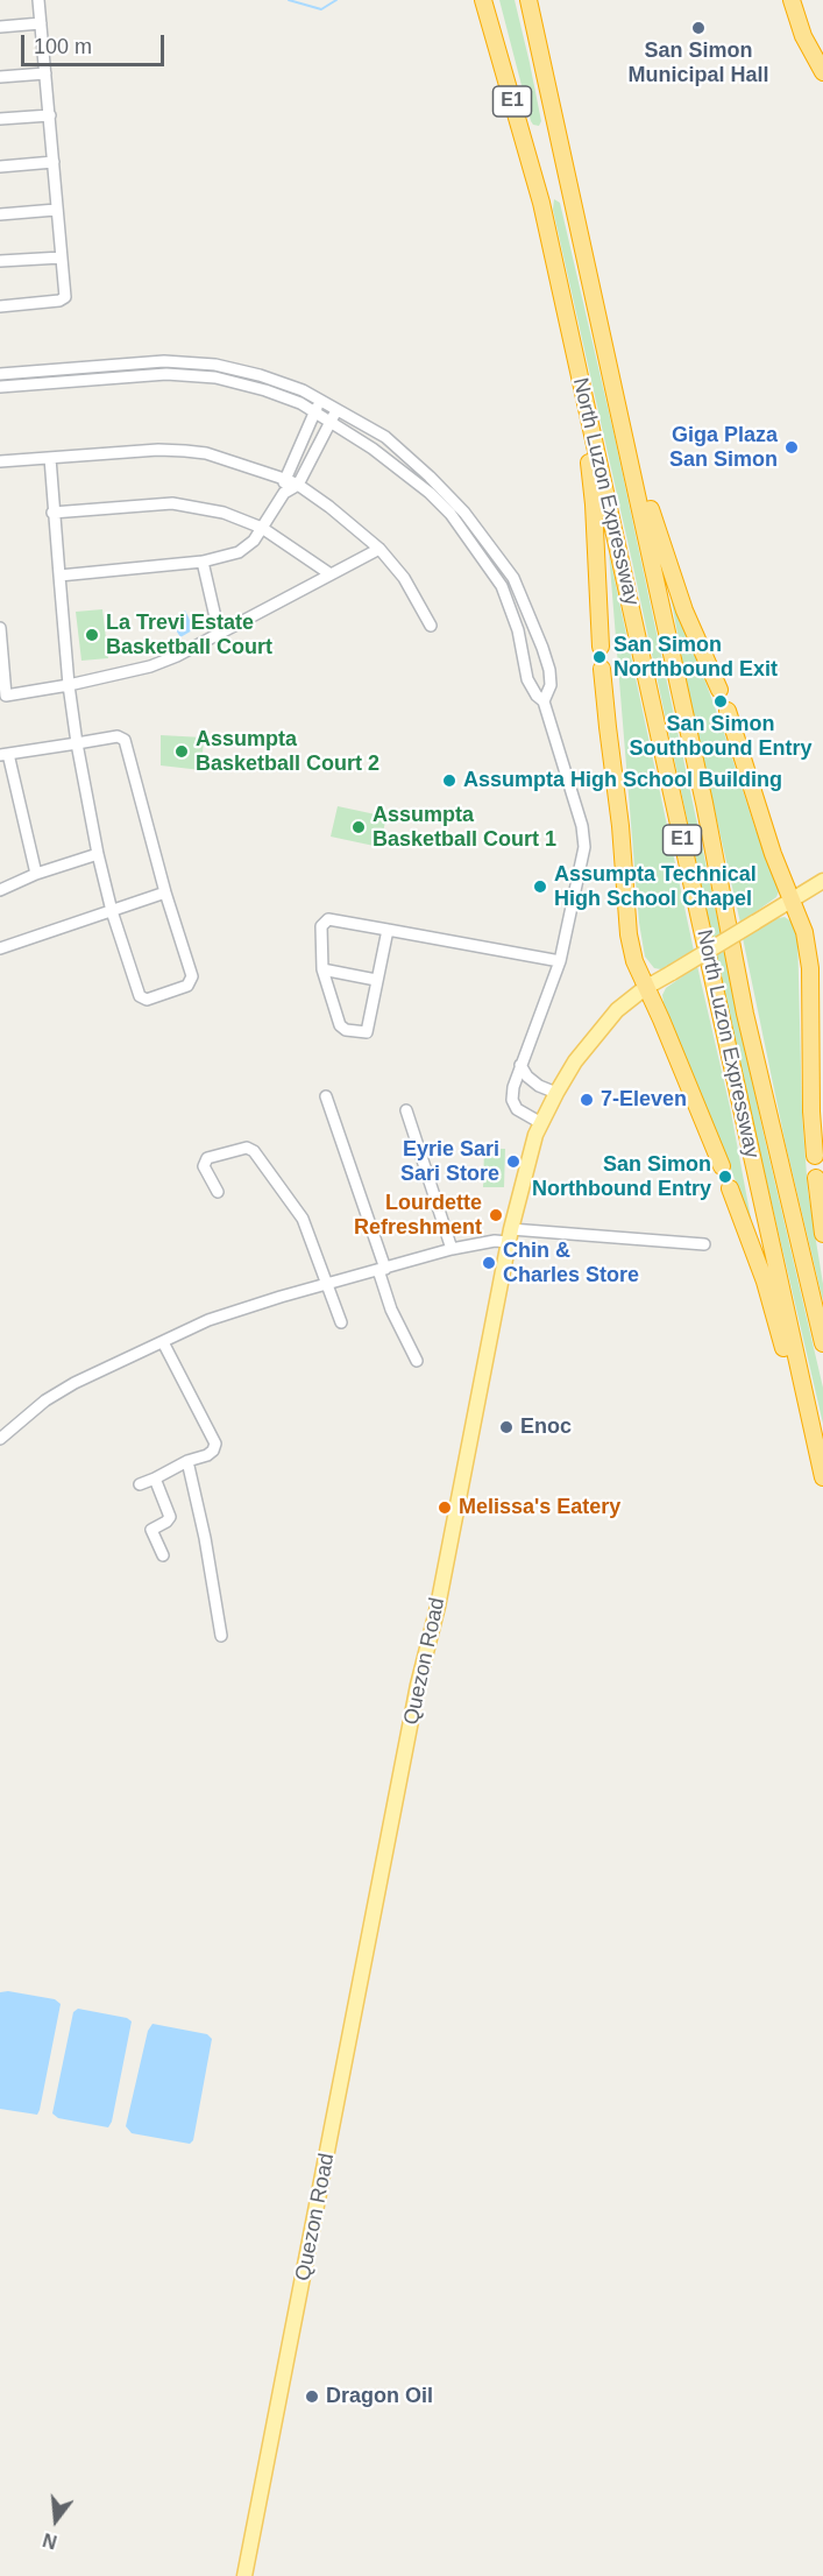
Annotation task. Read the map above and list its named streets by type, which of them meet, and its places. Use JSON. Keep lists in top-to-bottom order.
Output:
{
  "streets": {
    "highway": ["E1", "North Luzon Expressway"],
    "main road": ["Quezon Road"]
  },
  "places": [
    "San Simon Municipal Hall",
    "Giga Plaza San Simon",
    "La Trevi Estate Basketball Court",
    "San Simon Northbound Exit",
    "San Simon Southbound Entry",
    "Assumpta Basketball Court 2",
    "Assumpta High School Building",
    "Assumpta Basketball Court 1",
    "Assumpta Technical High School Chapel",
    "7-Eleven",
    "Eyrie Sari Sari Store",
    "San Simon Northbound Entry",
    "Lourdette Refreshment",
    "Chin & Charles Store",
    "Enoc",
    "Melissa's Eatery",
    "Dragon Oil"
  ],
  "scale_bar": "100 m",
  "north": "bottom"
}
